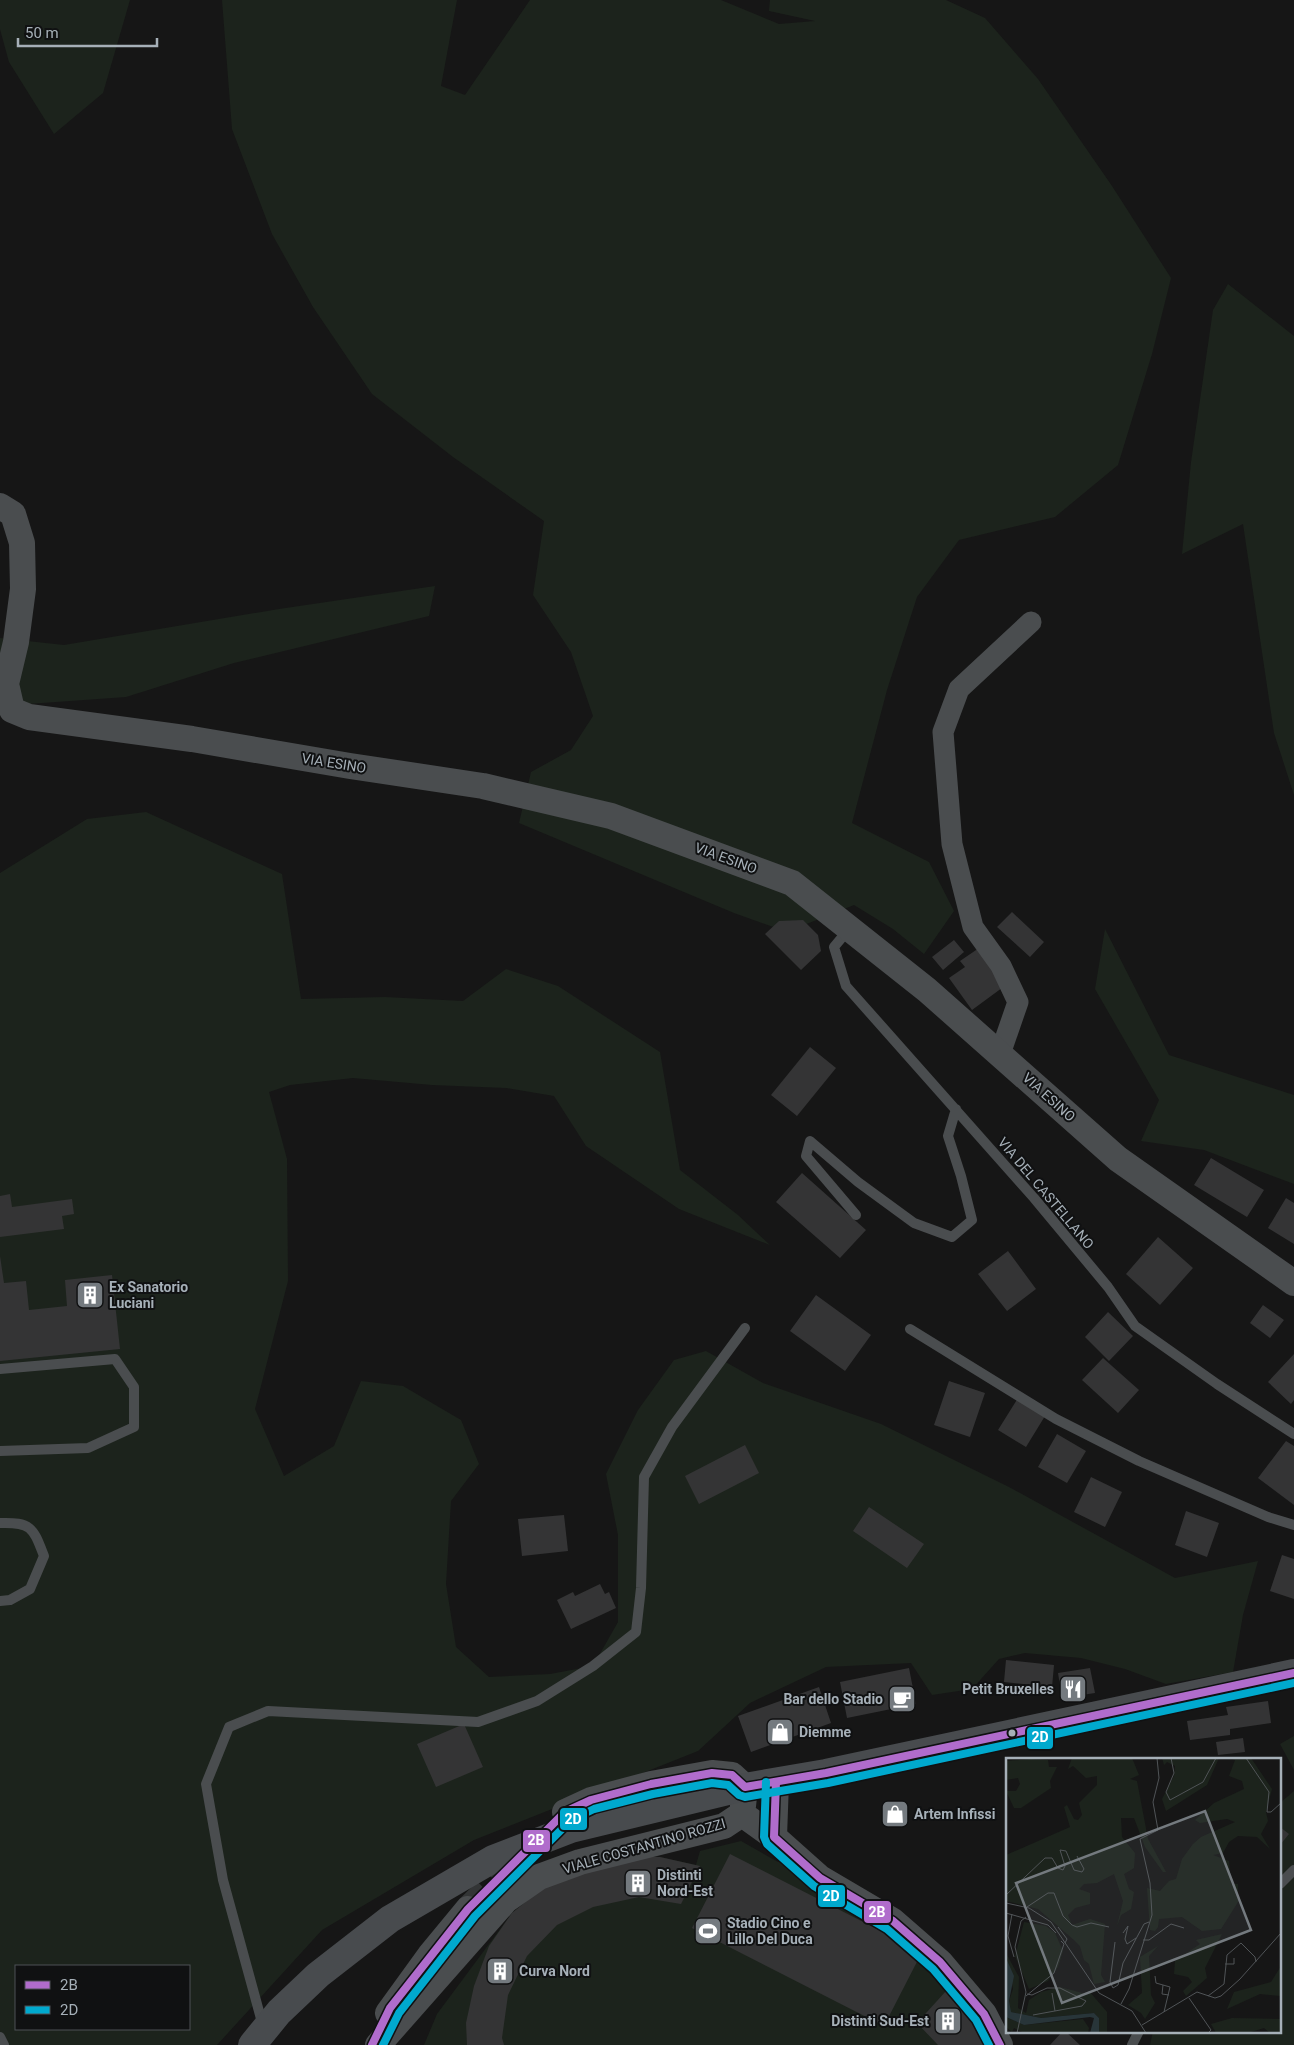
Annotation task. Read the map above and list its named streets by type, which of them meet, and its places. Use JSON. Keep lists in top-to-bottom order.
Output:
{
  "streets": {
    "street": ["VIA ESINO", "VIALE COSTANTINO ROZZI"],
    "lane": ["VIA DEL CASTELLANO"]
  },
  "crossings": [
    ["VIA ESINO", "VIA DEL CASTELLANO"]
  ],
  "places": {
    "building": [
      "Ex Sanatorio Luciani",
      "Distinti Nord-Est",
      "Curva Nord",
      "Distinti Sud-Est"
    ],
    "restaurant": ["Petit Bruxelles"],
    "cafe": ["Bar dello Stadio"],
    "shop": ["Diemme", "Artem Infissi"],
    "sports": ["Stadio Cino e Lillo Del Duca"]
  },
  "lines": ["transit line 2B", "transit line 2D"],
  "legend": ["2B", "2D"],
  "scale_bar": "50 m"
}
